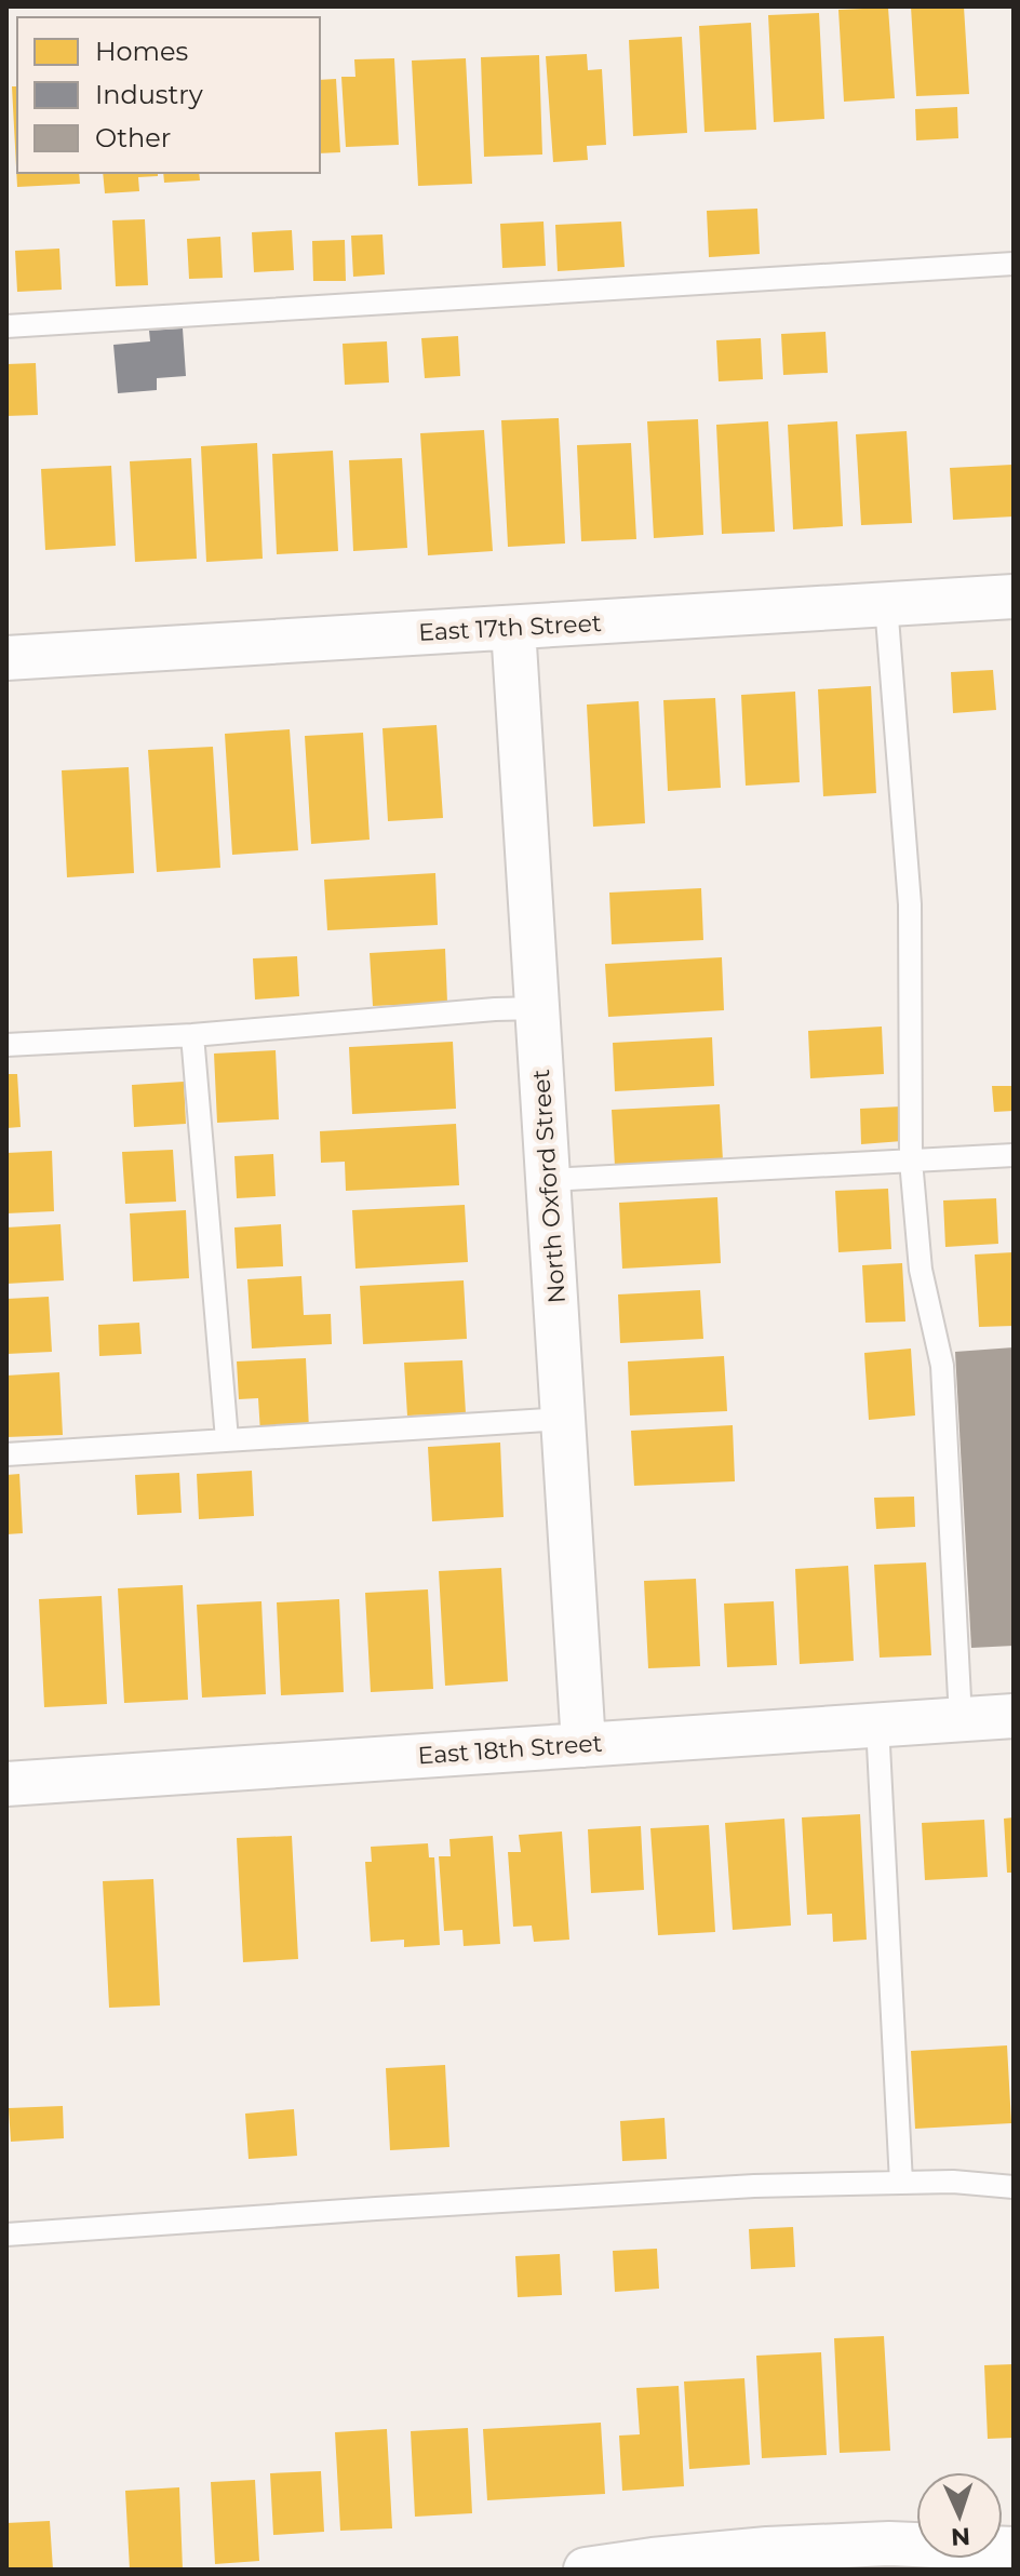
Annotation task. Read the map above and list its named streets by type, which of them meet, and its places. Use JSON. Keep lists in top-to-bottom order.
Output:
{
  "streets": {
    "street": ["East 17th Street", "North Oxford Street", "East 18th Street"]
  },
  "crossings": [
    ["East 17th Street", "North Oxford Street"],
    ["North Oxford Street", "East 18th Street"]
  ],
  "legend": ["Homes", "Industry", "Other"],
  "north": "bottom"
}
